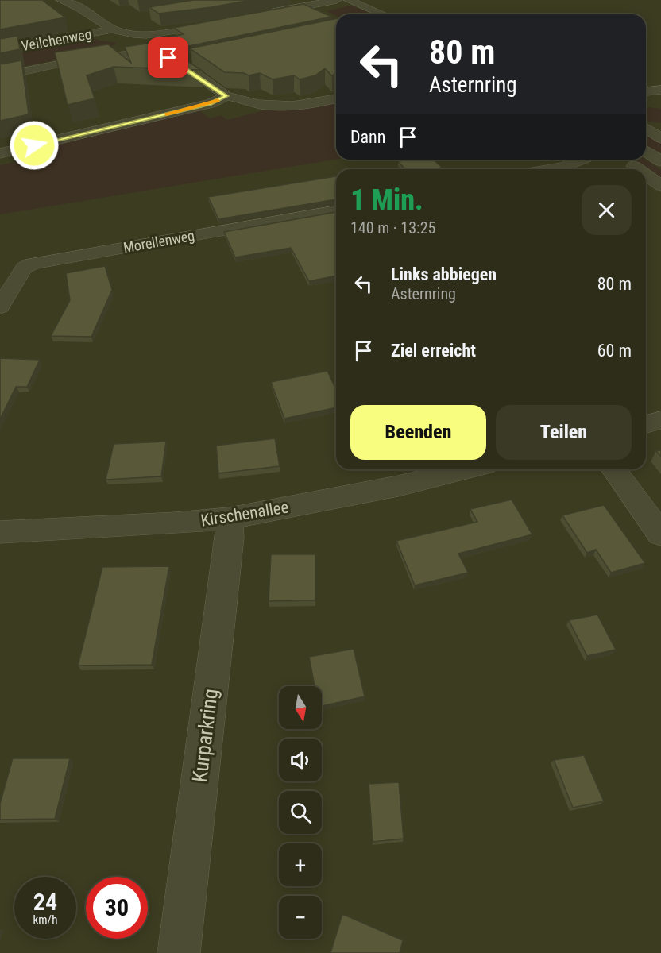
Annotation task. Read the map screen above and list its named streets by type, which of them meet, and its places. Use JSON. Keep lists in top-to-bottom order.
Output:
{
  "streets": {
    "street": [
      "Veilchenweg",
      "Morellenweg",
      "Kirschenallee",
      "Kurparkring"
    ]
  },
  "crossings": [
    ["Kirschenallee", "Kurparkring"]
  ],
  "north": "bottom",
  "page": {
    "turn": ["80 m", "Asternring"],
    "then": "Dann",
    "heading": ["1 Min.", "140 m · 13:25"],
    "list": [
      {
        "name": "Links abbiegen",
        "note": "Asternring",
        "value": "80 m"
      },
      {
        "name": "Ziel erreicht",
        "value": "60 m"
      }
    ],
    "buttons": ["Beenden", "Teilen"],
    "map_buttons": ["+", "−"],
    "speed": "24 km/h",
    "limit": "30"
  }
}
